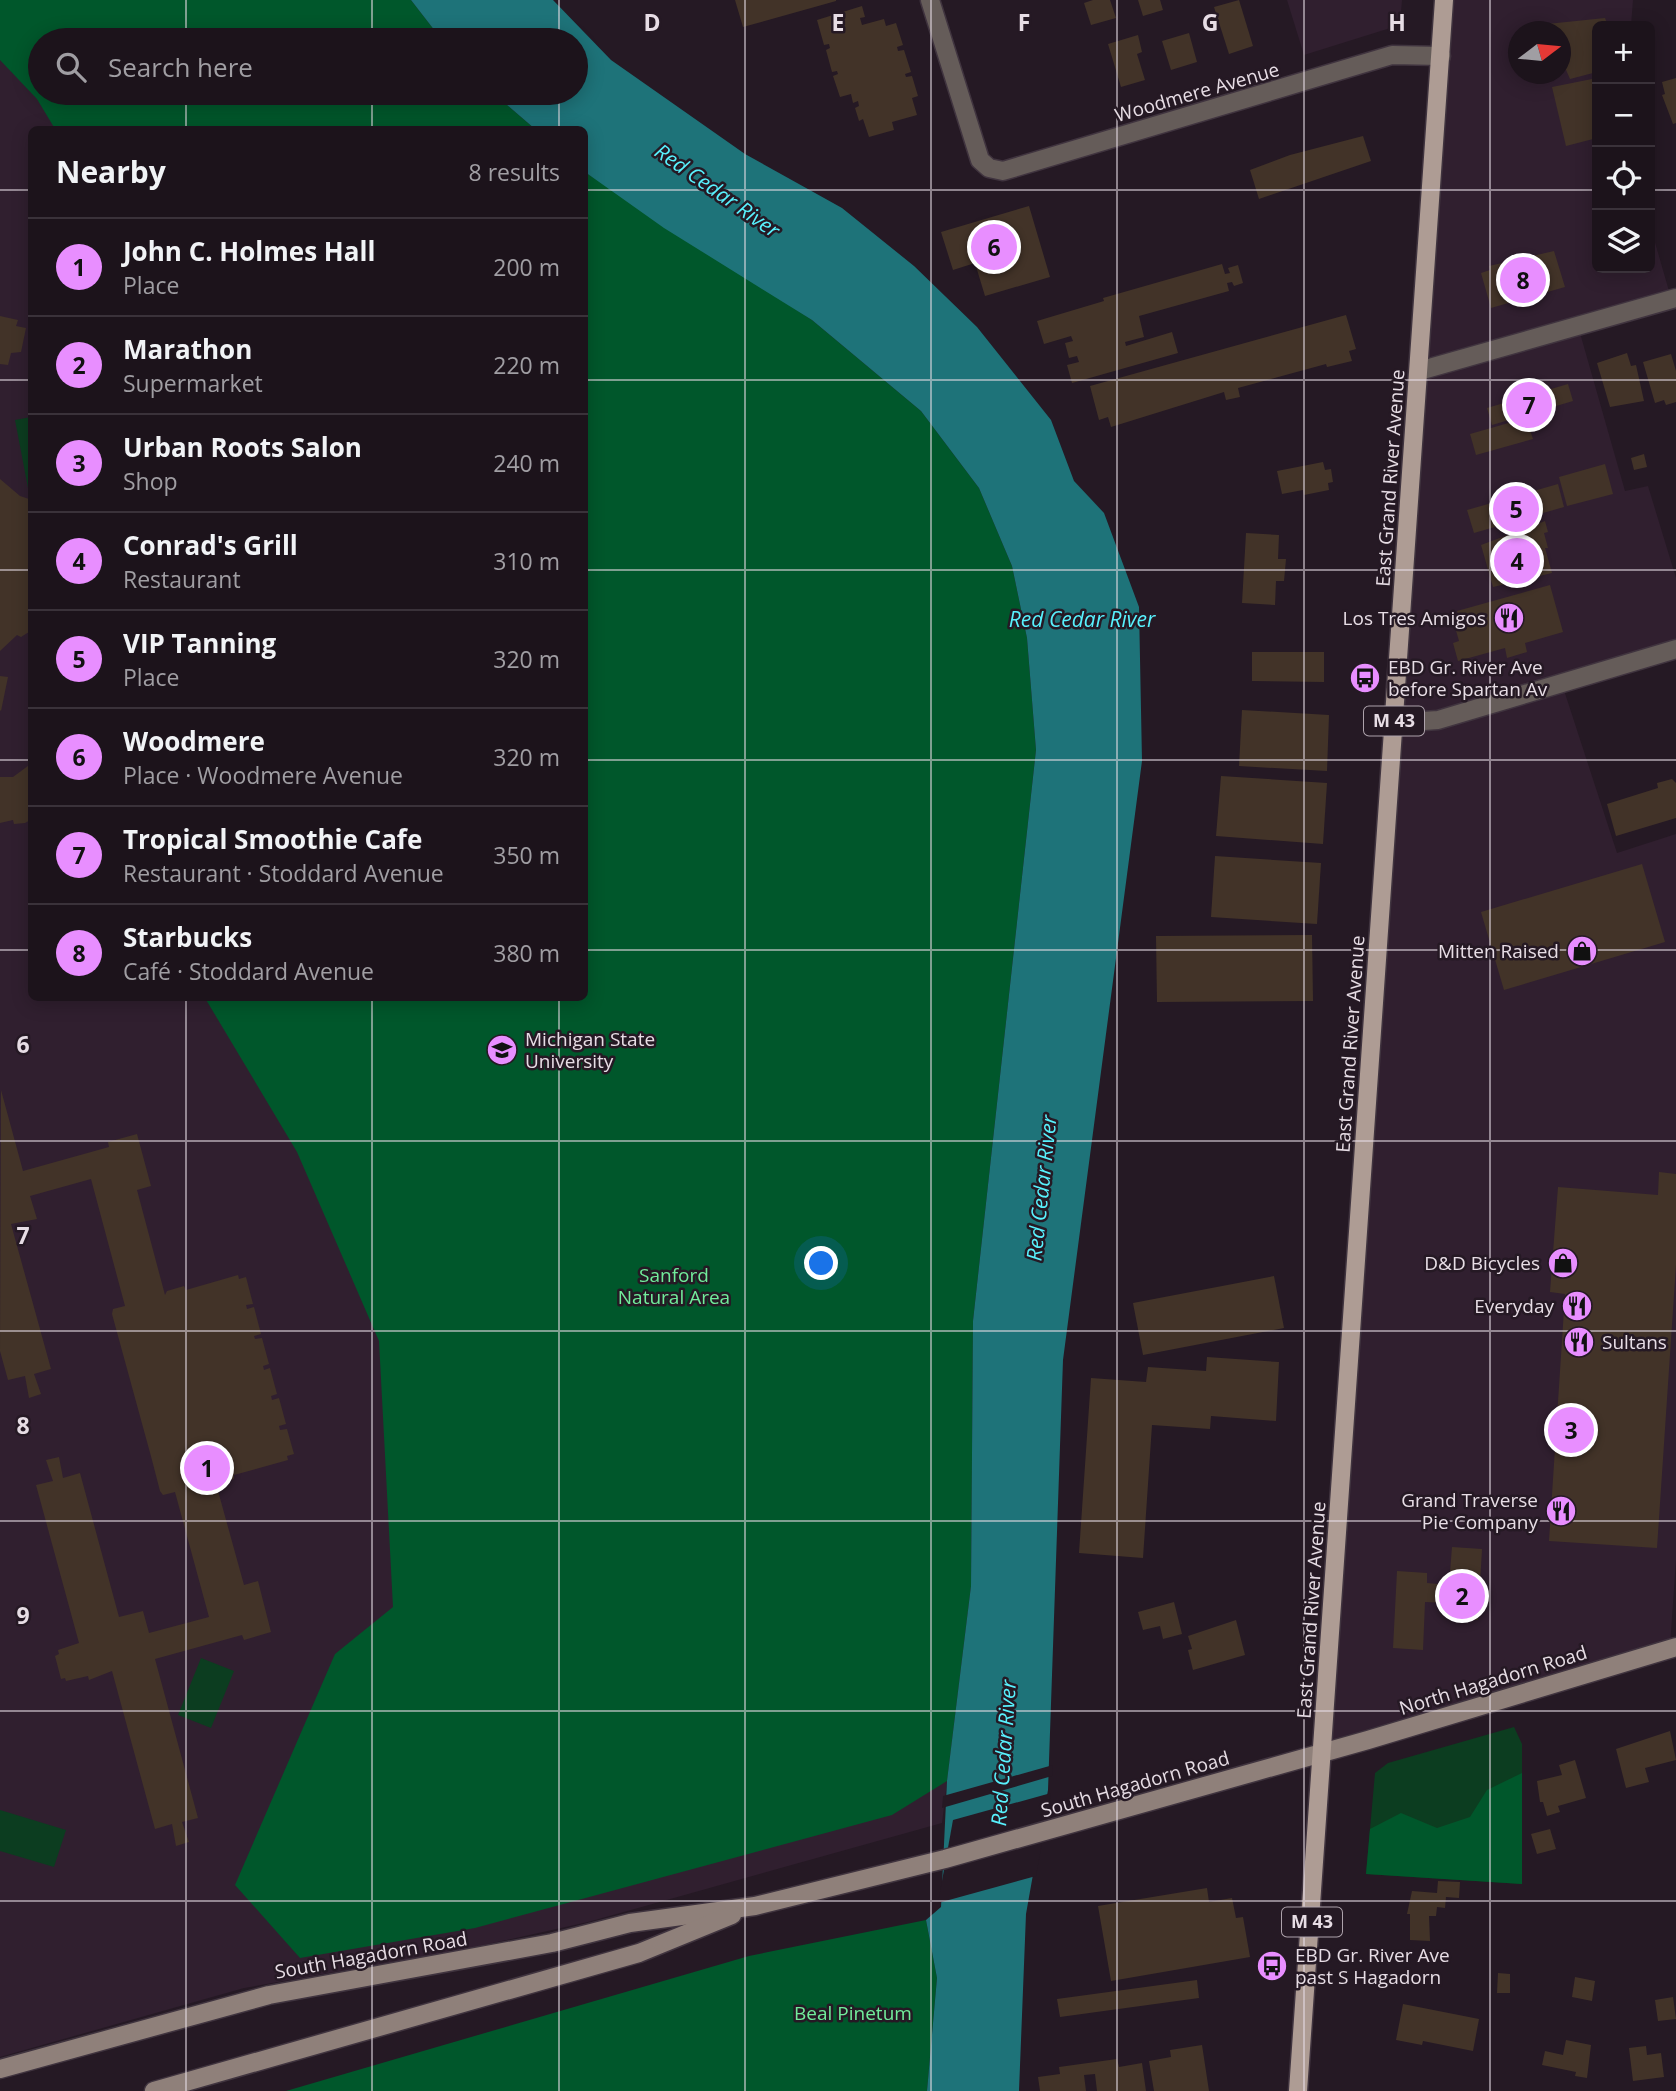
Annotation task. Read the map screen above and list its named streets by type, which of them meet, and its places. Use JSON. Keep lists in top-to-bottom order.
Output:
{
  "streets": {
    "main road": ["East Grand River Avenue", "M 43"],
    "street": ["Woodmere Avenue", "North Hagadorn Road", "South Hagadorn Road"]
  },
  "crossings": [
    ["Woodmere Avenue", "East Grand River Avenue"],
    ["East Grand River Avenue", "North Hagadorn Road"],
    ["East Grand River Avenue", "South Hagadorn Road"],
    ["North Hagadorn Road", "South Hagadorn Road"]
  ],
  "water": ["Red Cedar River"],
  "parks": ["Sanford Natural Area", "Beal Pinetum"],
  "places": {
    "restaurant": [
      "Los Tres Amigos",
      "Everyday",
      "Sultans",
      "Grand Traverse Pie Company"
    ],
    "bus stop": ["EBD Gr. River Ave before Spartan Av", "EBD Gr. River Ave past S Hagadorn"],
    "shop": ["Mitten Raised", "D&D Bicycles"],
    "school or university": ["Michigan State University"]
  },
  "north": "right",
  "page": {
    "map_buttons": ["+", "−"],
    "search": "Search here",
    "heading": ["Nearby", "8 results"],
    "list": [
      {
        "mark": "1",
        "name": "John C. Holmes Hall",
        "note": "Place",
        "value": "200 m"
      },
      {
        "mark": "2",
        "name": "Marathon",
        "note": "Supermarket",
        "value": "220 m"
      },
      {
        "mark": "3",
        "name": "Urban Roots Salon",
        "note": "Shop",
        "value": "240 m"
      },
      {
        "mark": "4",
        "name": "Conrad's Grill",
        "note": "Restaurant",
        "value": "310 m"
      },
      {
        "mark": "5",
        "name": "VIP Tanning",
        "note": "Place",
        "value": "320 m"
      },
      {
        "mark": "6",
        "name": "Woodmere",
        "note": "Place · Woodmere Avenue",
        "value": "320 m"
      },
      {
        "mark": "7",
        "name": "Tropical Smoothie Cafe",
        "note": "Restaurant · Stoddard Avenue",
        "value": "350 m"
      },
      {
        "mark": "8",
        "name": "Starbucks",
        "note": "Café · Stoddard Avenue",
        "value": "380 m"
      }
    ],
    "pins": [
      "6",
      "8",
      "7",
      "5",
      "4",
      "3",
      "1",
      "2"
    ]
  },
  "grid": {
    "columns": [
      "D",
      "E",
      "F",
      "G",
      "H"
    ],
    "rows": [
      "6",
      "7",
      "8",
      "9"
    ]
  }
}
